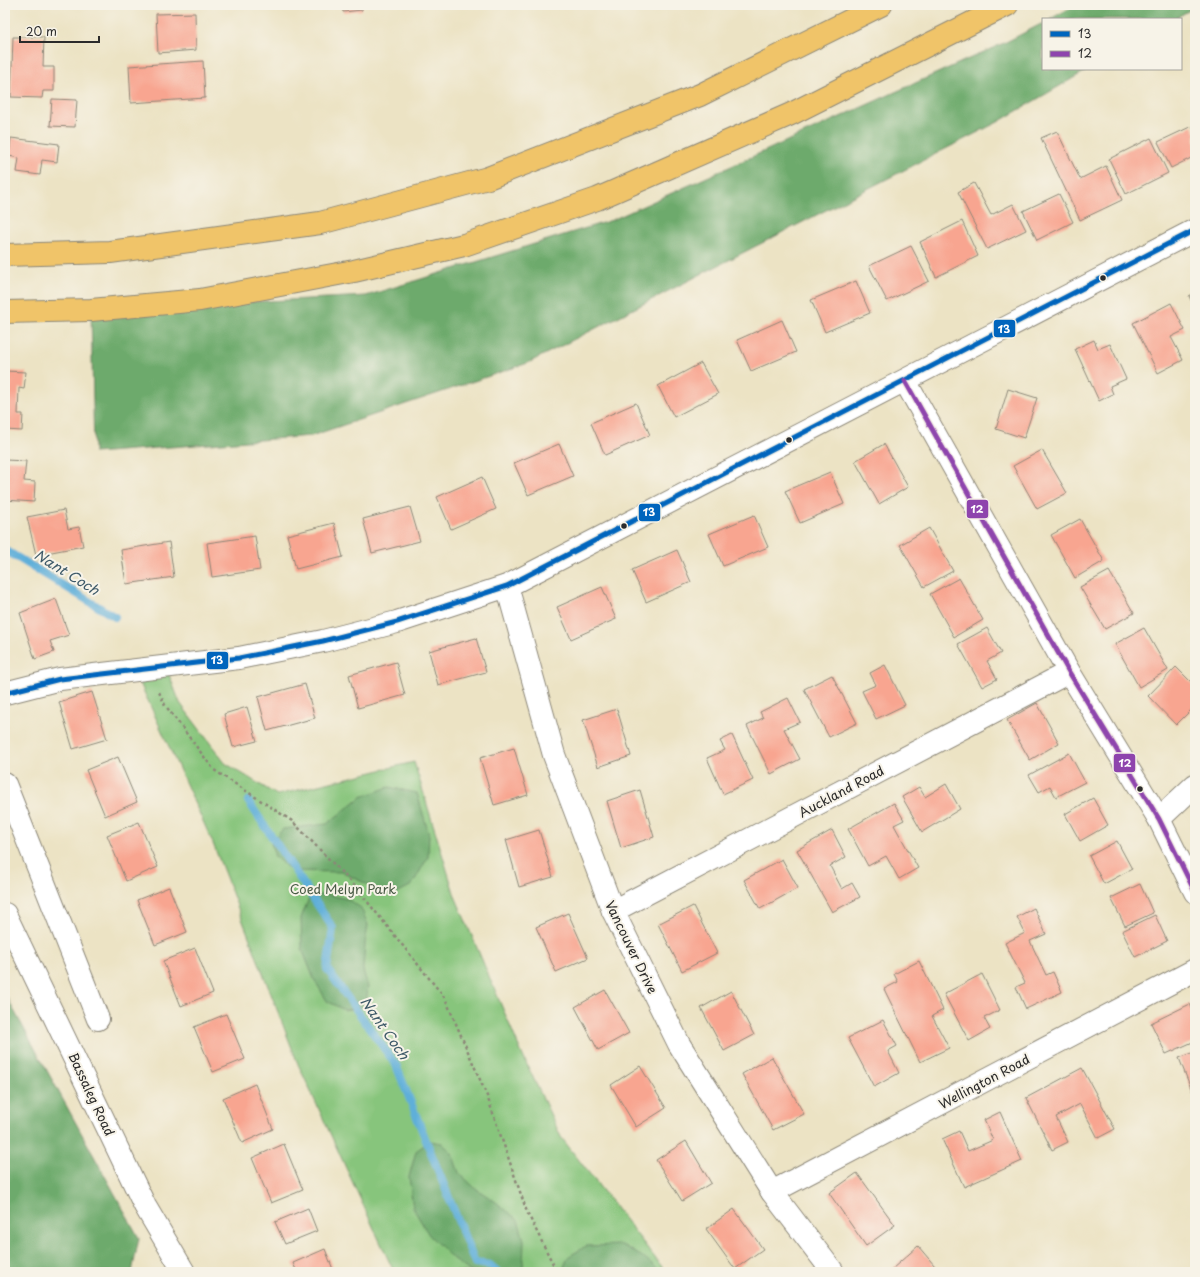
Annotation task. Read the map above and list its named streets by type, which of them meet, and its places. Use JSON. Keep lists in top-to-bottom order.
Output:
{
  "streets": {
    "street": [
      "Auckland Road",
      "Vancouver Drive",
      "Wellington Road",
      "Bassaleg Road"
    ]
  },
  "crossings": [
    ["Auckland Road", "Vancouver Drive"],
    ["Vancouver Drive", "Wellington Road"]
  ],
  "water": ["Nant Coch"],
  "parks": ["Coed Melyn Park"],
  "lines": ["transit line 13", "transit line 12"],
  "legend": ["13", "12"],
  "scale_bar": "20 m"
}
